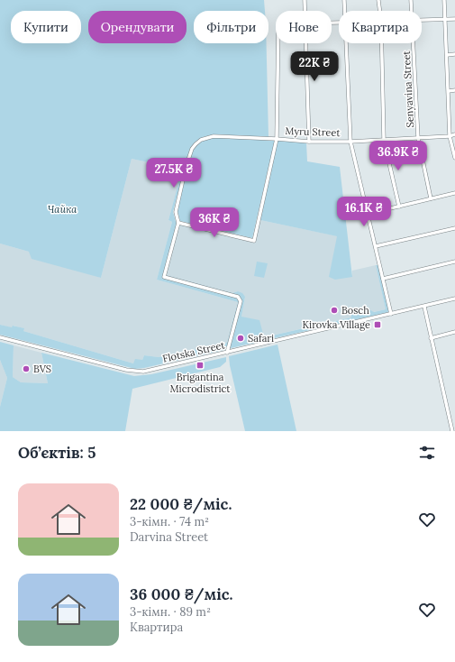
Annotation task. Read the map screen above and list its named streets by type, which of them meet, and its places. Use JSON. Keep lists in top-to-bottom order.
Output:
{
  "streets": {
    "street": ["Senyavina Street", "Myru Street", "Flotska Street"]
  },
  "crossings": [
    ["Senyavina Street", "Myru Street"],
    ["Myru Street", "Flotska Street"]
  ],
  "parks": ["Чайка"],
  "places": {
    "other": ["Bosch", "Safari", "BVS"],
    "transit": ["Kirovka Village", "Brigantina Microdistrict"]
  },
  "page": {
    "chip": [
      "Купити",
      "Орендувати",
      "Фільтри",
      "Нове",
      "Квартира"
    ],
    "price": [
      "22K ₴",
      "36.9K ₴",
      "27.5K ₴",
      "16.1K ₴",
      "36K ₴"
    ],
    "heading": "Об’єктів: 5",
    "list": [
      {
        "name": "22 000 ₴/міс.",
        "note": "3-кімн. · 74 m² · Darvina Street"
      },
      {
        "name": "36 000 ₴/міс.",
        "note": "3-кімн. · 89 m² · Квартира"
      }
    ]
  }
}
